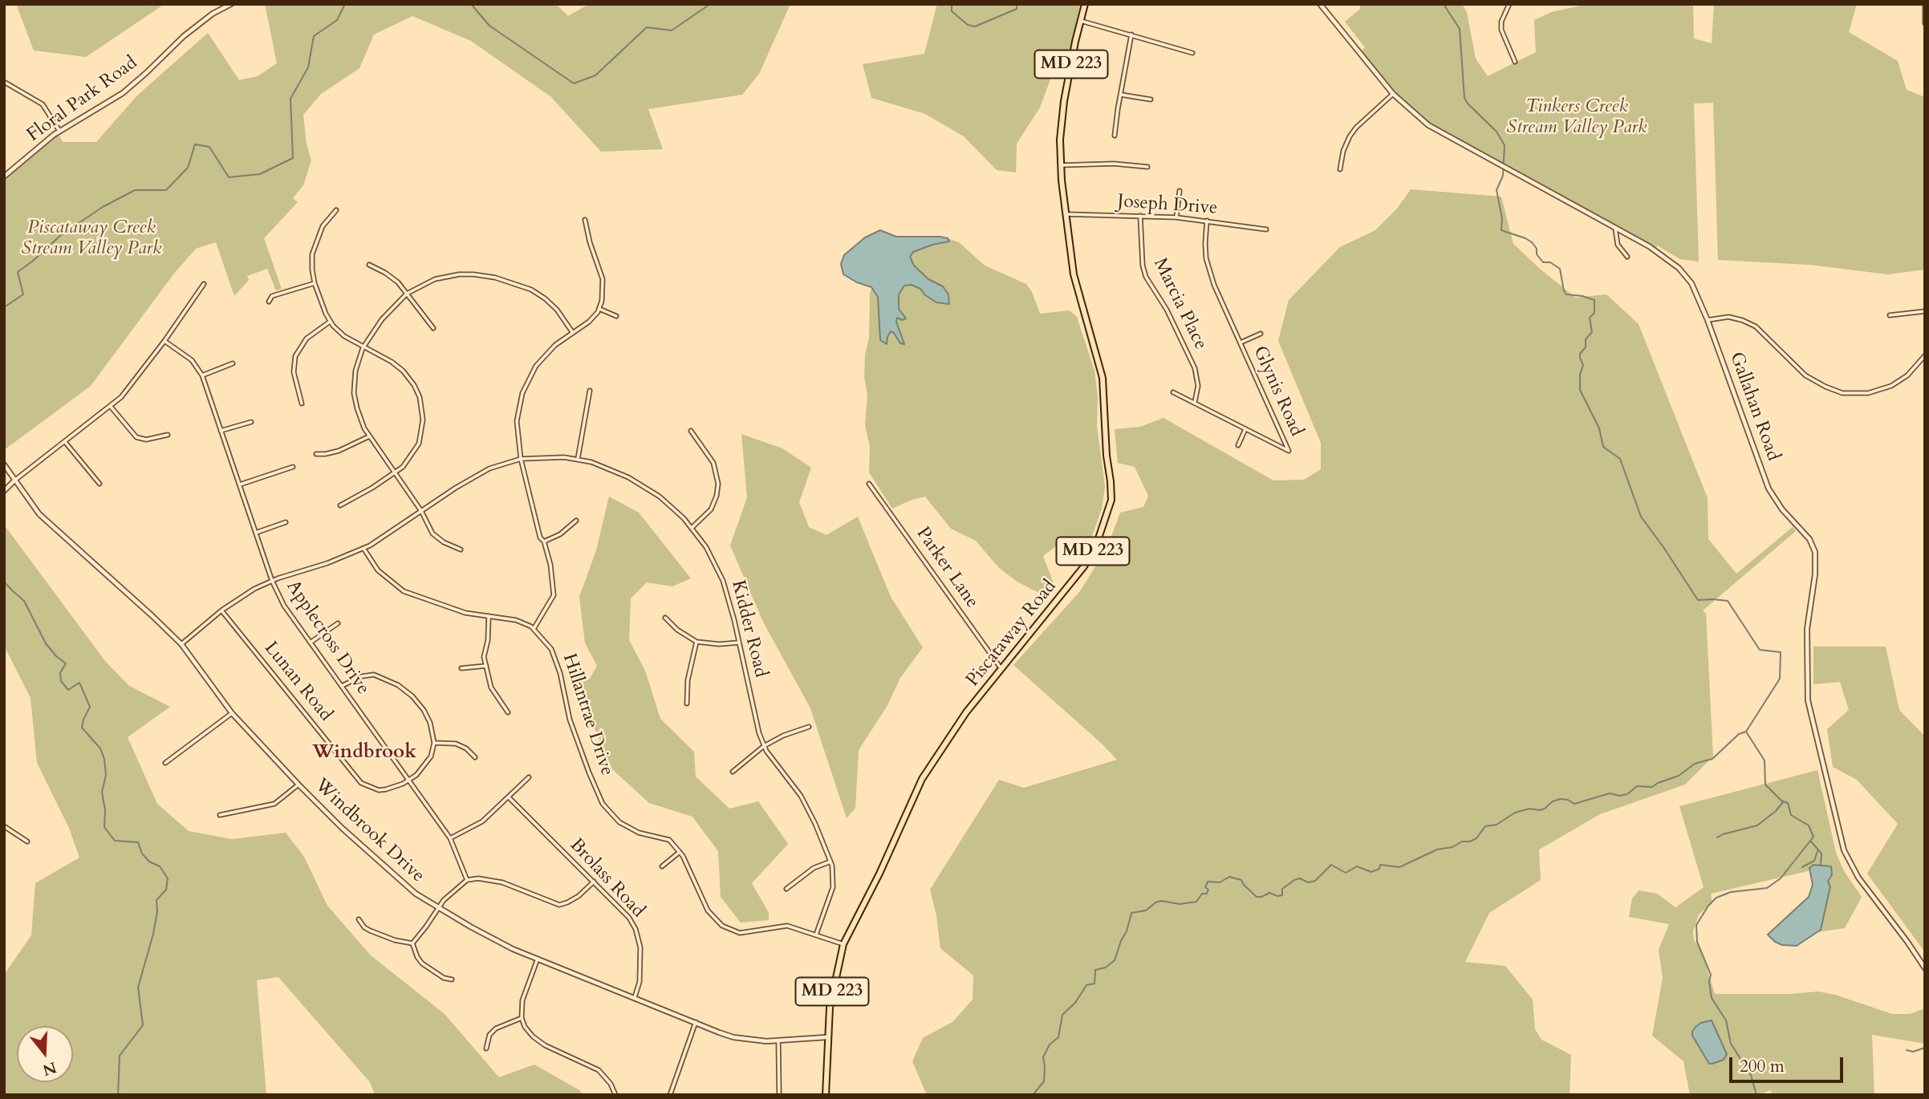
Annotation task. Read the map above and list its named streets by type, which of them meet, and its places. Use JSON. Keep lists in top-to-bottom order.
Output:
{
  "streets": {
    "main road": ["MD 223", "Piscataway Road"],
    "street": [
      "Floral Park Road",
      "Joseph Drive",
      "Marcia Place",
      "Glynis Road",
      "Gallahan Road",
      "Parker Lane",
      "Kidder Road",
      "Applecross Drive",
      "Lunan Road",
      "Hillantrae Drive",
      "Windbrook Drive",
      "Brolass Road"
    ]
  },
  "crossings": [
    ["Joseph Drive", "Marcia Place"],
    ["Joseph Drive", "Glynis Road"],
    ["Joseph Drive", "Piscataway Road"],
    ["Marcia Place", "Glynis Road"],
    ["Parker Lane", "Piscataway Road"],
    ["Kidder Road", "Applecross Drive"],
    ["Kidder Road", "Lunan Road"],
    ["Kidder Road", "Hillantrae Drive"],
    ["Kidder Road", "Windbrook Drive"],
    ["Piscataway Road", "Hillantrae Drive"],
    ["Piscataway Road", "Windbrook Drive"],
    ["Applecross Drive", "Lunan Road"],
    ["Windbrook Drive", "Brolass Road"]
  ],
  "districts": ["Windbrook"],
  "parks": ["Tinkers Creek Stream Valley Park", "Piscataway Creek Stream Valley Park"],
  "scale_bar": "200 m",
  "north": "bottom"
}
